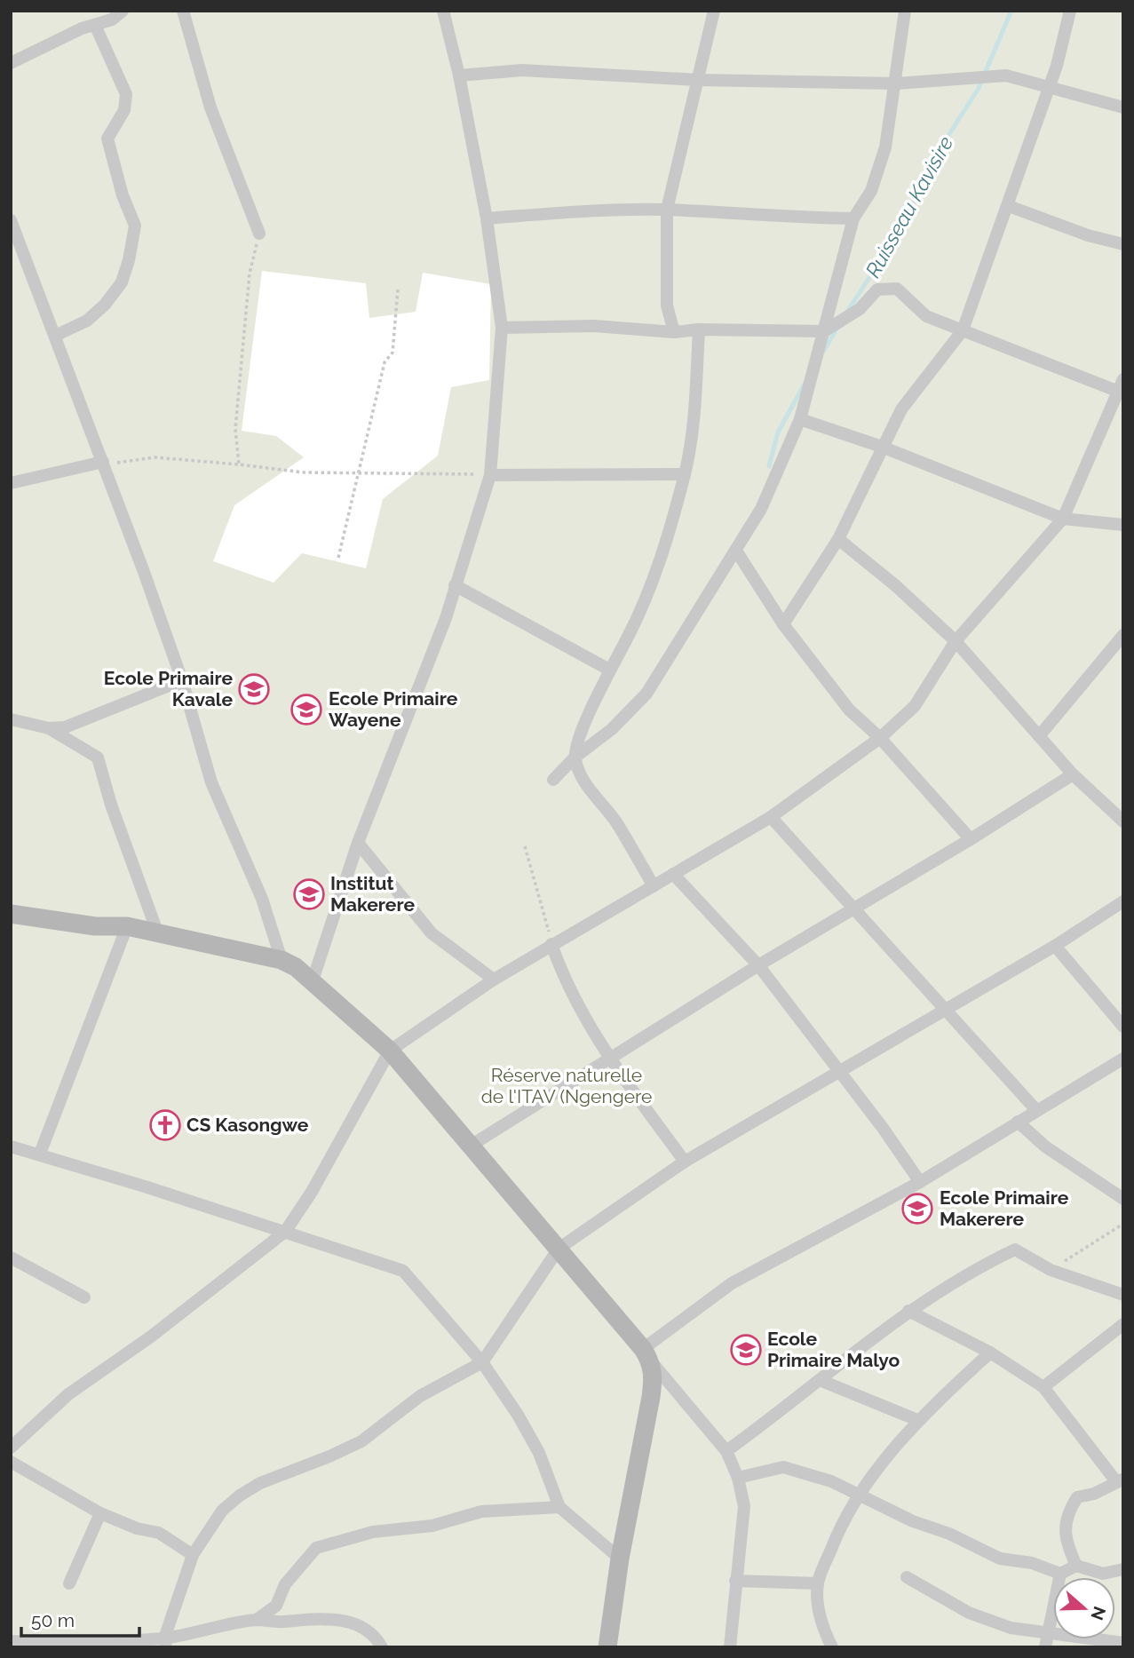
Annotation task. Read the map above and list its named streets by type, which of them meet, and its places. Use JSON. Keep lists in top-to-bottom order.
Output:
{
  "water": ["Ruisseau Kavisire"],
  "parks": ["Réserve naturelle de l'ITAV (Ngengere"],
  "places": {
    "school or university": [
      "Ecole Primaire Kavale",
      "Ecole Primaire Wayene",
      "Institut Makerere",
      "Ecole Primaire Makerere",
      "Ecole Primaire Malyo"
    ],
    "church": ["CS Kasongwe"]
  },
  "scale_bar": "50 m",
  "north": "right"
}
